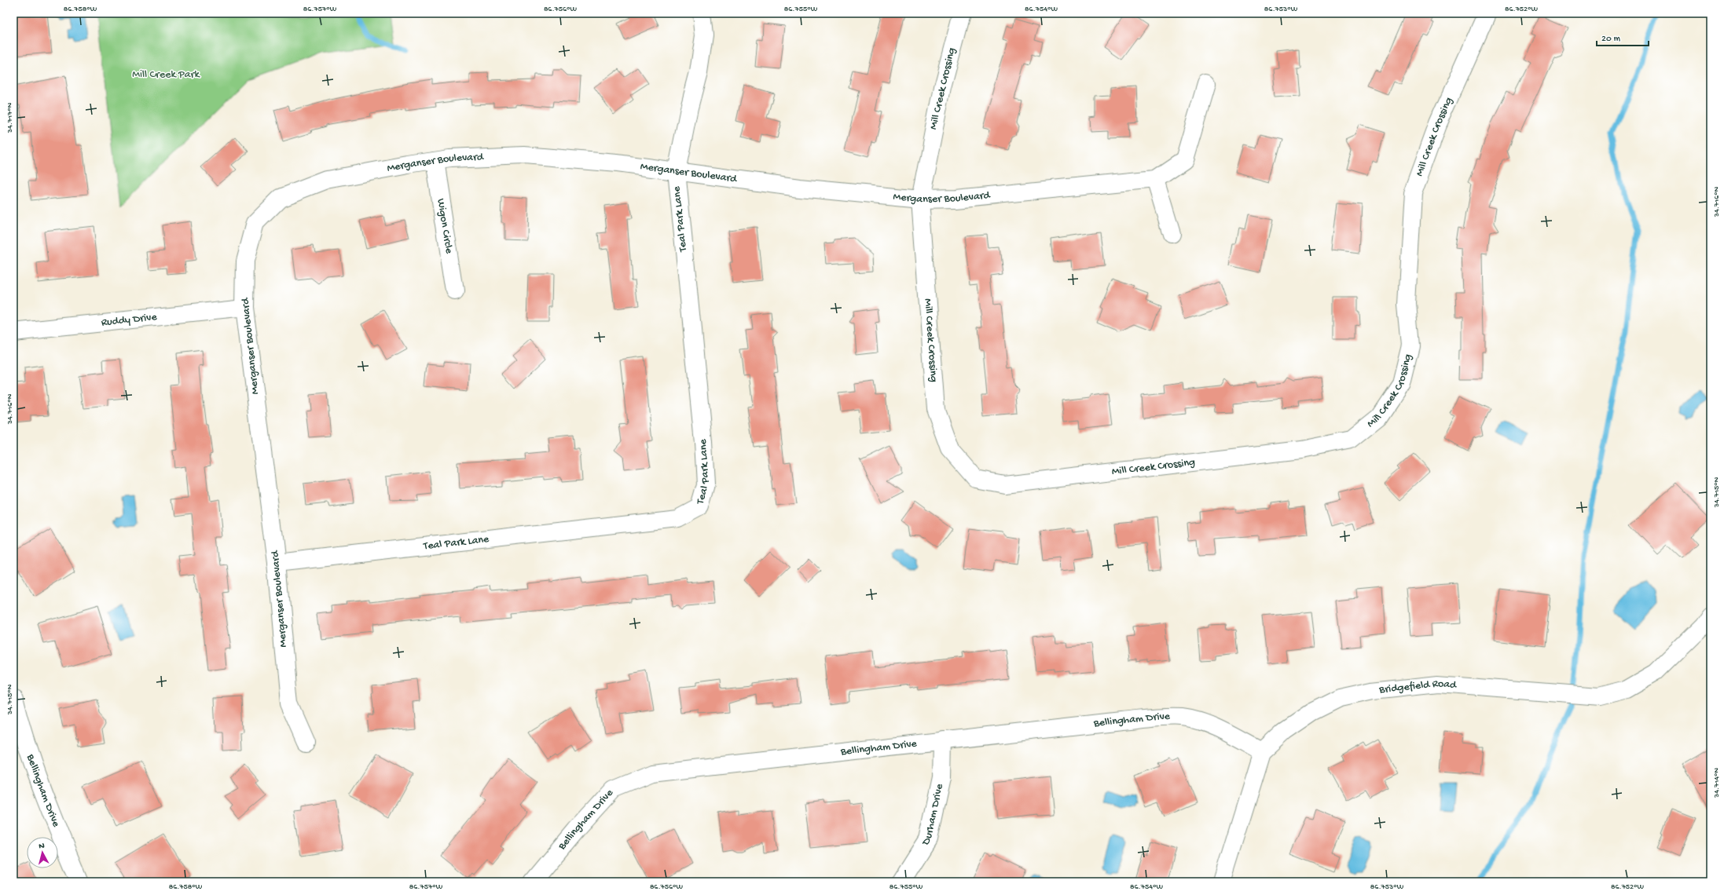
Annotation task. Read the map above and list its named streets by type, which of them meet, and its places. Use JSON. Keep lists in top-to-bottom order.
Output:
{
  "streets": {
    "street": [
      "Mill Creek Crossing",
      "Merganser Boulevard",
      "Teal Park Lane",
      "Wigon Circle",
      "Ruddy Drive",
      "Bridgefield Road",
      "Bellingham Drive",
      "Durham Drive"
    ]
  },
  "crossings": [
    ["Mill Creek Crossing", "Merganser Boulevard"],
    ["Merganser Boulevard", "Teal Park Lane"],
    ["Merganser Boulevard", "Wigon Circle"],
    ["Merganser Boulevard", "Ruddy Drive"],
    ["Bridgefield Road", "Bellingham Drive"],
    ["Bellingham Drive", "Durham Drive"]
  ],
  "parks": ["Mill Creek Park"],
  "scale_bar": "20 m",
  "north": "top",
  "coordinates": [
    "86.758°W",
    "86.757°W",
    "86.756°W",
    "86.755°W",
    "86.754°W",
    "86.753°W",
    "86.752°W",
    "34.717°N",
    "34.716°N",
    "34.715°N",
    "34.714°N"
  ]
}
